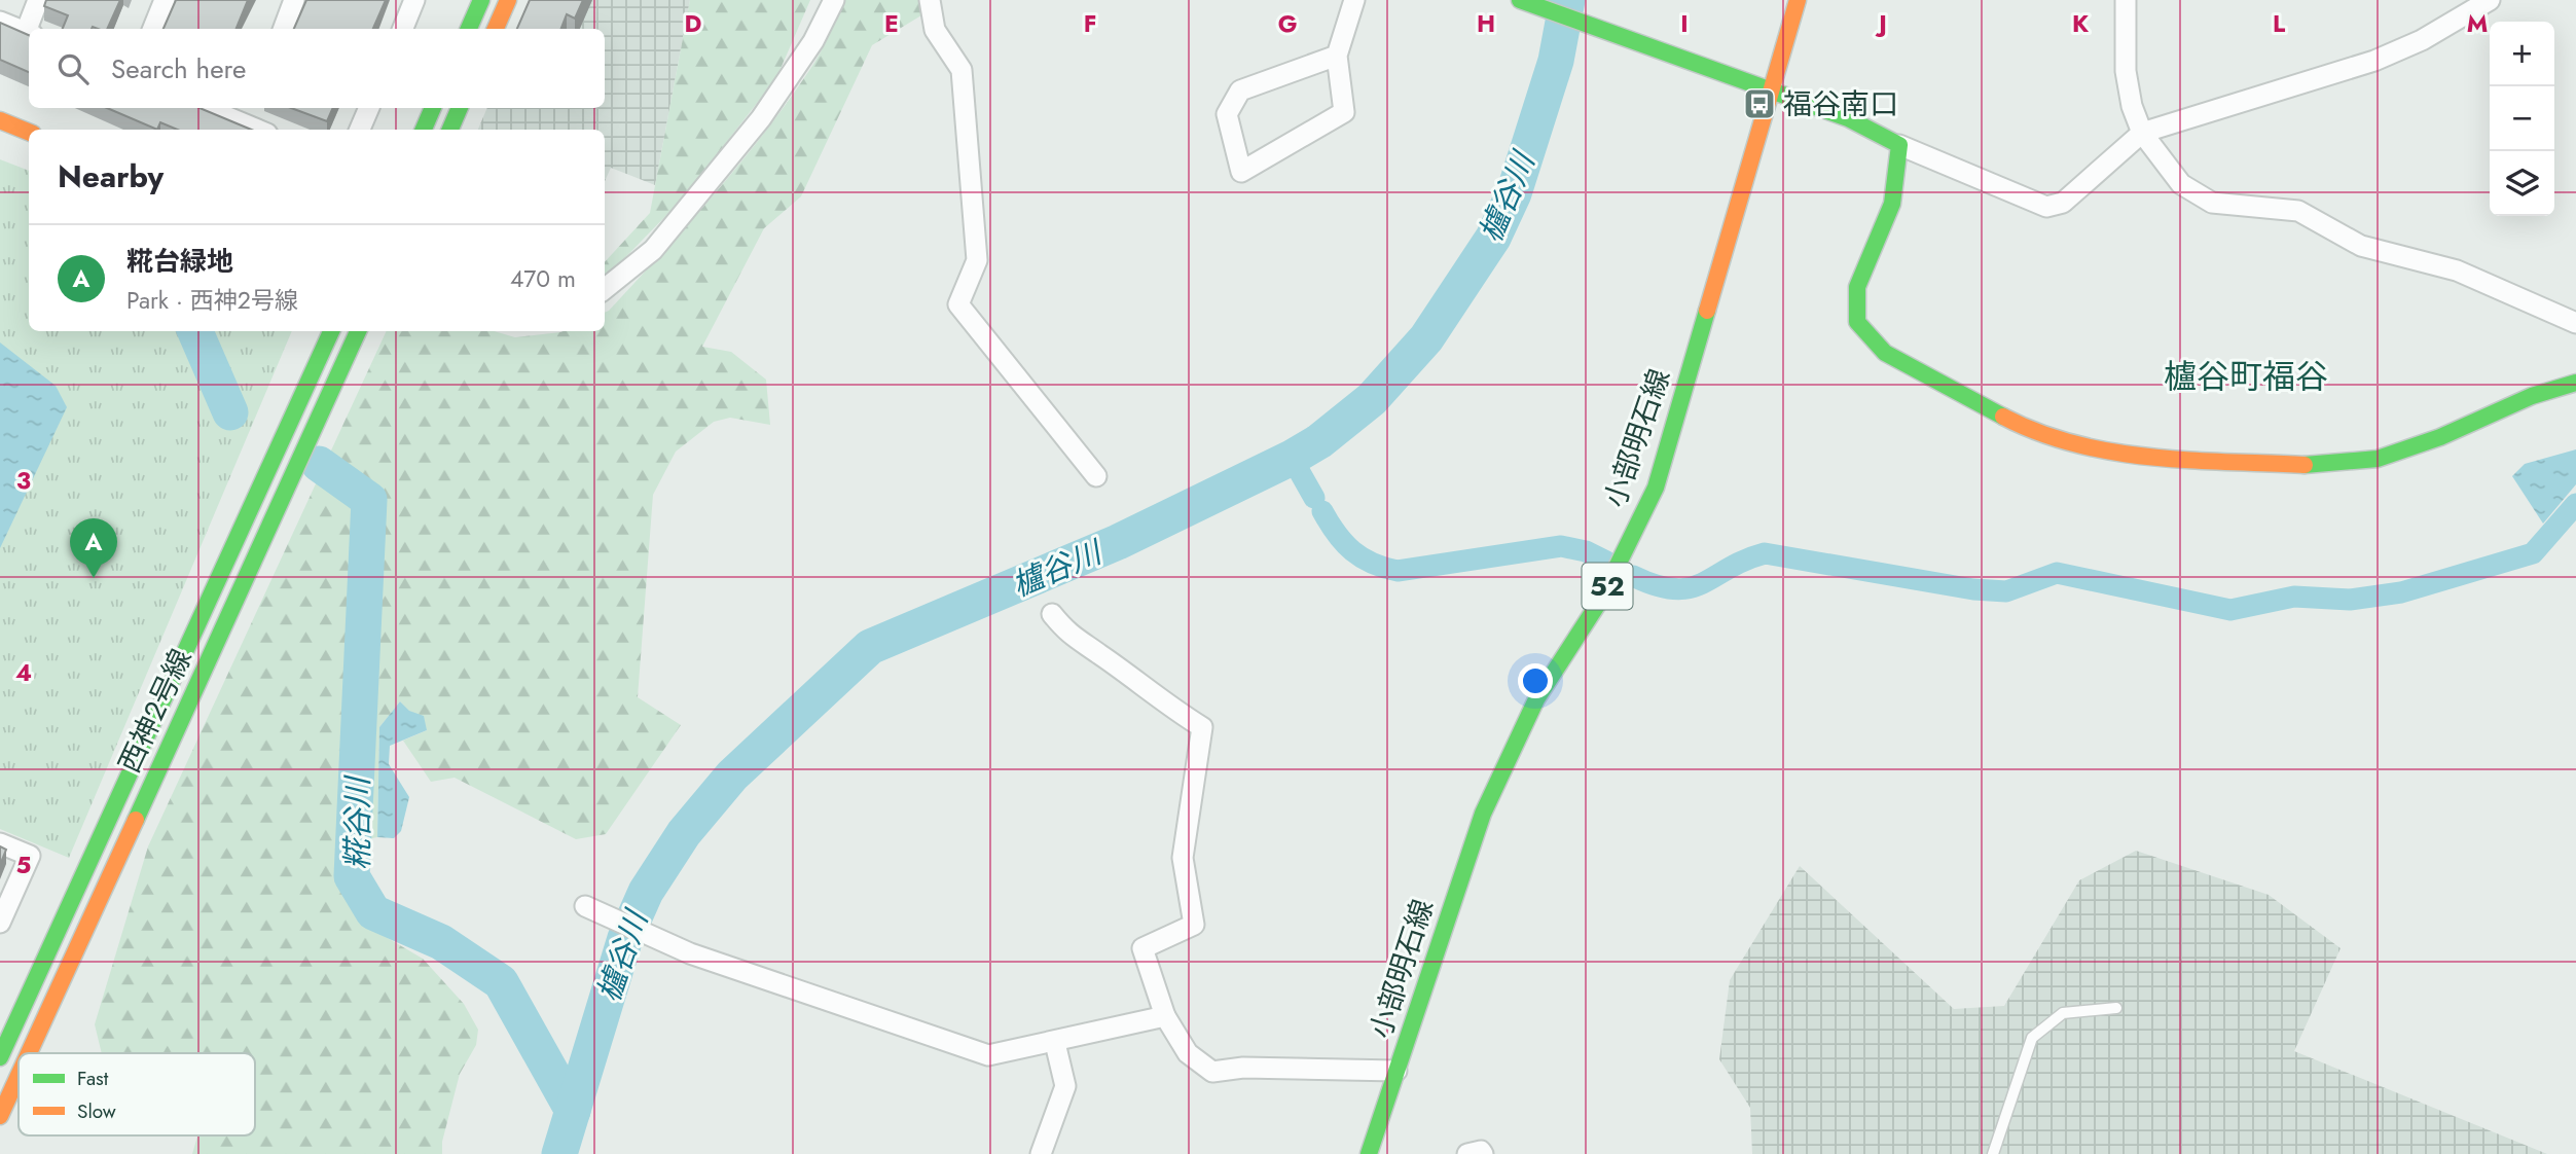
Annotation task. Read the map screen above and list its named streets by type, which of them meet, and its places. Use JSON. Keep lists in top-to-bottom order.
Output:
{
  "streets": {
    "street": ["小部明石線", "52", "西神２号線"]
  },
  "districts": ["櫨谷町福谷"],
  "water": ["櫨谷川", "糀谷川"],
  "places": {
    "bus stop": ["福谷南口"]
  },
  "legend": ["Fast", "Slow"],
  "page": {
    "map_buttons": ["+", "−"],
    "search": "Search here",
    "heading": "Nearby",
    "list": [
      {
        "mark": "A",
        "name": "糀台緑地",
        "note": "Park · 西神２号線",
        "value": "470 m"
      }
    ],
    "pins": "A"
  },
  "grid": {
    "columns": [
      "D",
      "E",
      "F",
      "G",
      "H",
      "I",
      "J",
      "K",
      "L",
      "M"
    ],
    "rows": ["3", "4", "5"]
  }
}
